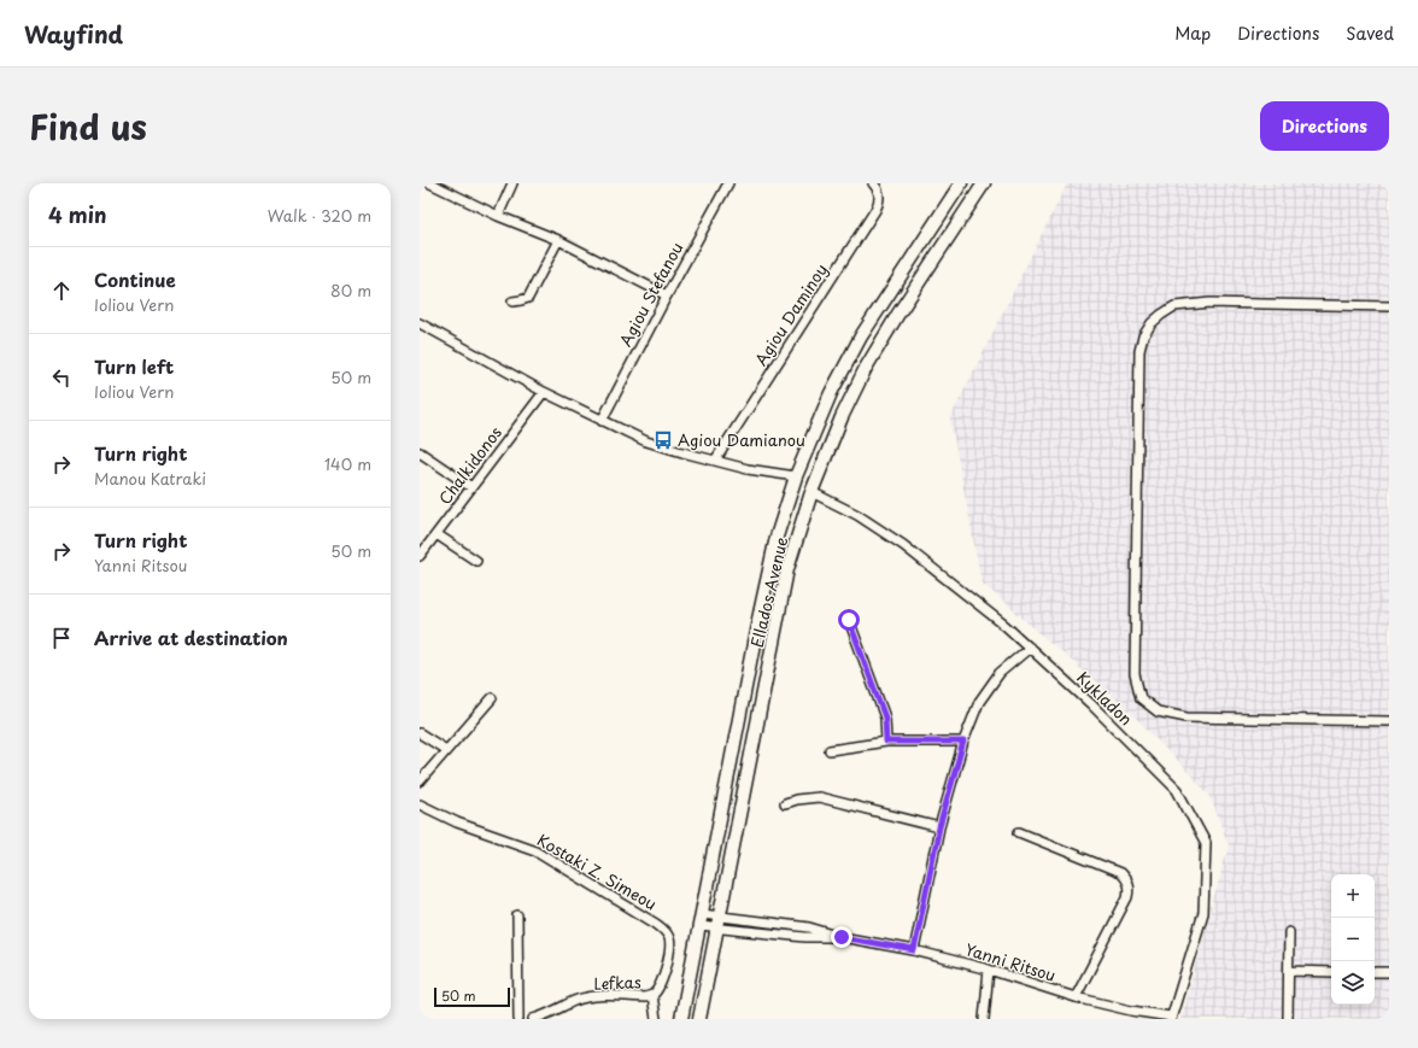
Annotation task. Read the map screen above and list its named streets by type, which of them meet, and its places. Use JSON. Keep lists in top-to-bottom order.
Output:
{
  "streets": {
    "main road": ["Ellados Avenue"],
    "street": [
      "Agiou Stefanou",
      "Agiou Daminoy",
      "Chalkidonos",
      "Kykladon",
      "Kostaki Z. Simeou",
      "Yanni Ritsou",
      "Lefkas"
    ]
  },
  "crossings": [
    ["Ellados Avenue", "Kykladon"],
    ["Ellados Avenue", "Yanni Ritsou"],
    ["Kykladon", "Yanni Ritsou"],
    ["Kostaki Z. Simeou", "Lefkas"]
  ],
  "places": {
    "bus stop": ["Agiou Damianou"]
  },
  "scale_bar": "50 m",
  "page": {
    "header": "Wayfind",
    "nav": ["Map", "Directions", "Saved"],
    "title": "Find us",
    "buttons": "Directions",
    "heading": ["4 min", "Walk · 320 m"],
    "list": [
      ["Continue", "Ioliou Vern", "80 m"],
      ["Turn left", "Ioliou Vern", "50 m"],
      ["Turn right", "Manou Katraki", "140 m"],
      ["Turn right", "Yanni Ritsou", "50 m"],
      "Arrive at destination"
    ],
    "map_buttons": ["+", "−"],
    "scale": "50 m"
  }
}
